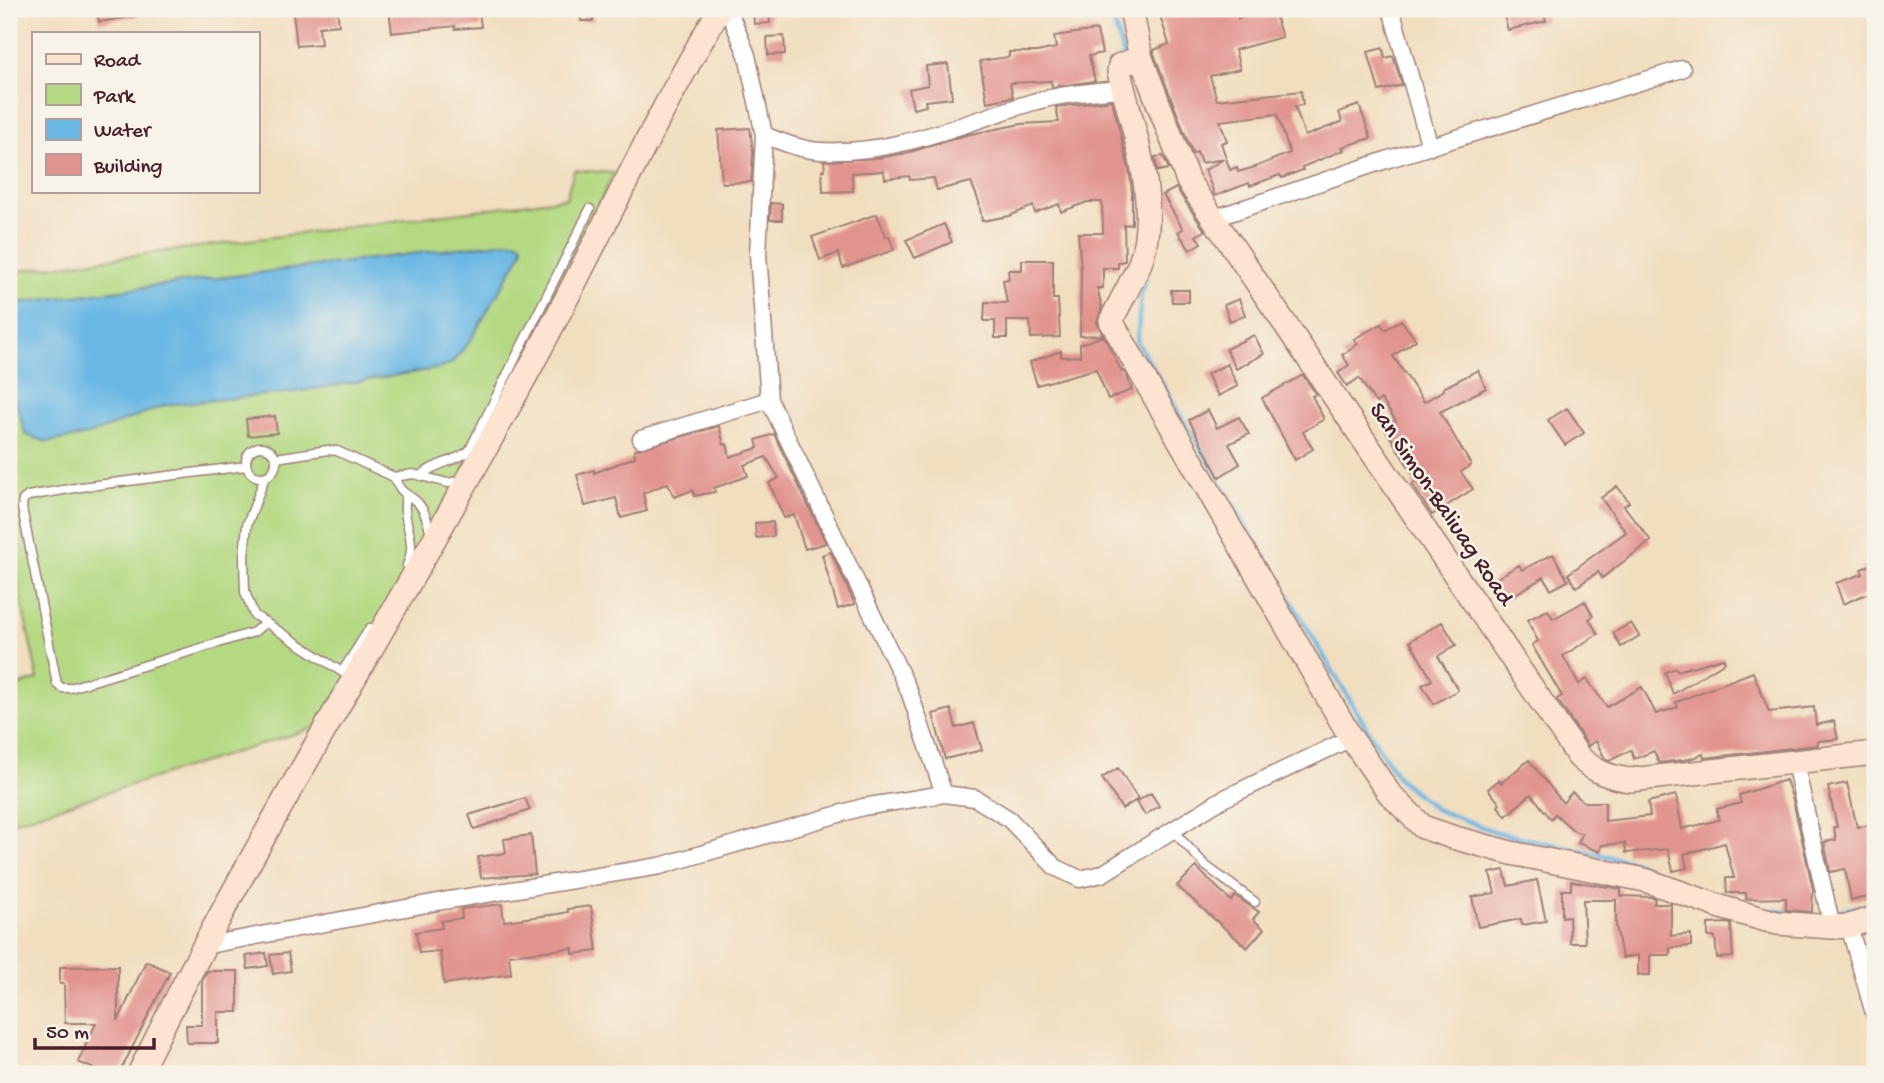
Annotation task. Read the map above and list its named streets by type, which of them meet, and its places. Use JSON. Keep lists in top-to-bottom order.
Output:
{
  "streets": {
    "main road": ["San Simon-Baliuag Road"]
  },
  "legend": [
    "Road",
    "Park",
    "Water",
    "Building"
  ],
  "scale_bar": "50 m"
}
